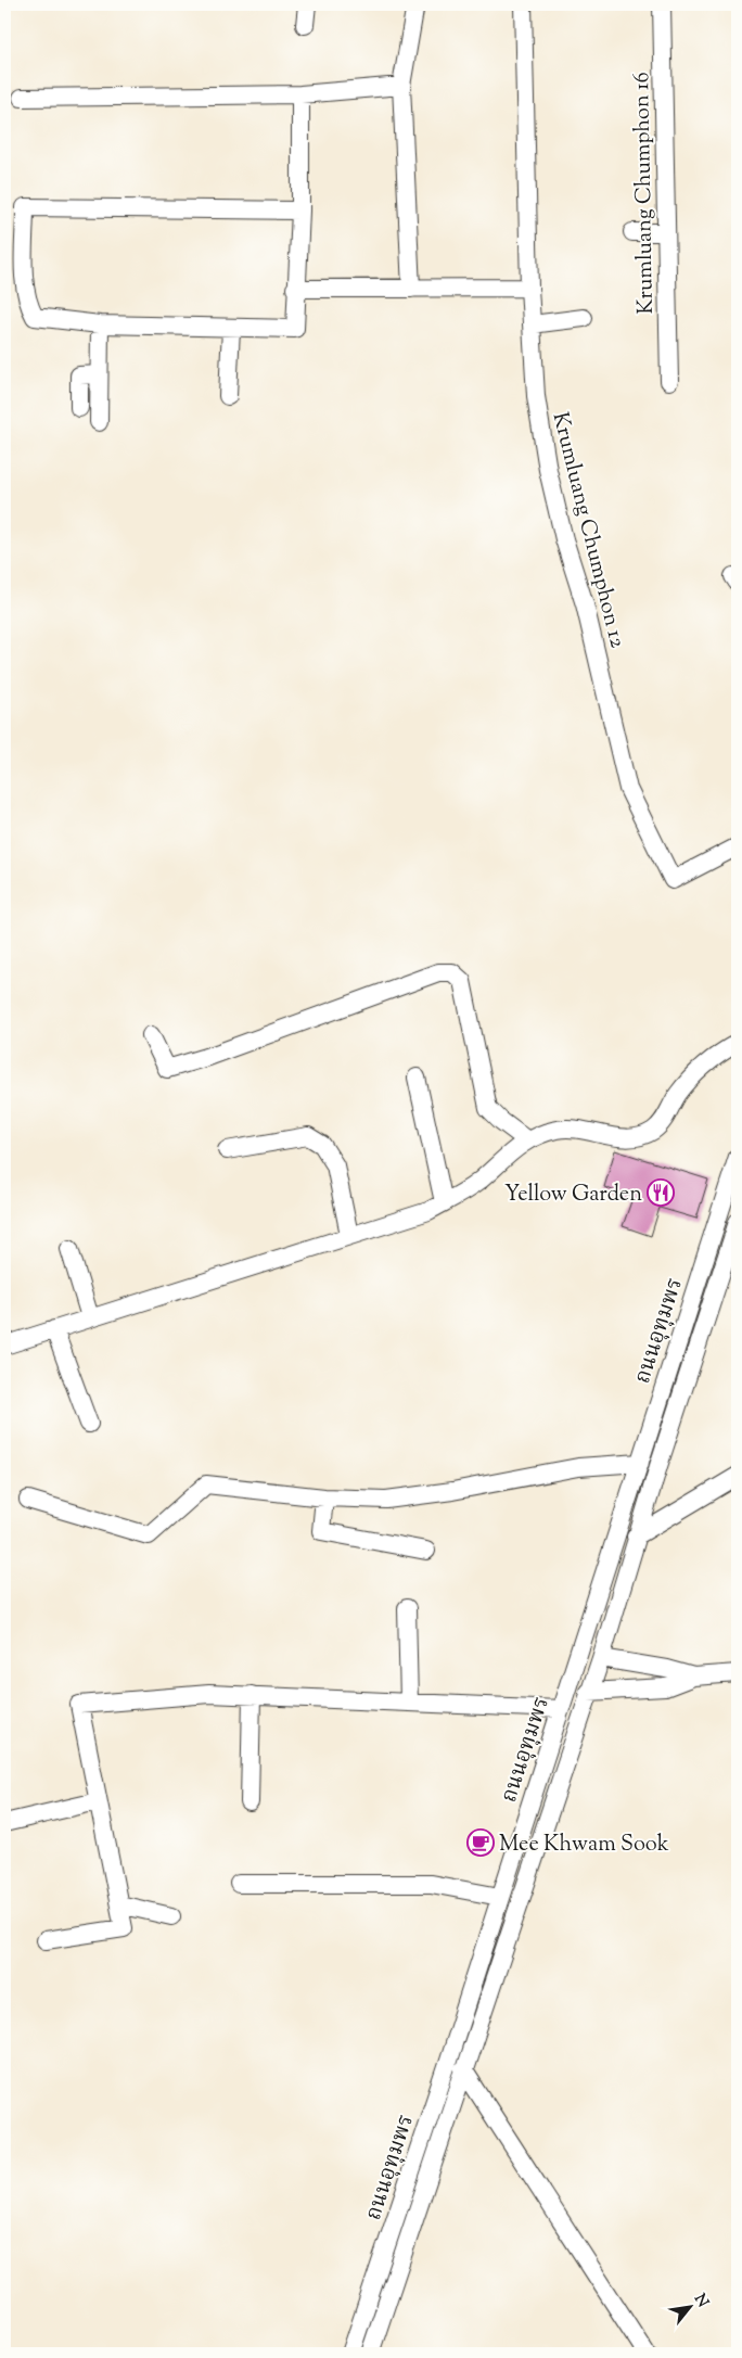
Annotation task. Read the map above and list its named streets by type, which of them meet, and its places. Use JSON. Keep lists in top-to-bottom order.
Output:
{
  "streets": {
    "street": ["Krumluang Chumphon 16", "Krumluang Chumphon 12", "ถนนอุทุมพร"]
  },
  "places": {
    "restaurant": ["Yellow Garden"],
    "cafe": ["Mee Khwam Sook"]
  },
  "north": "top right"
}
